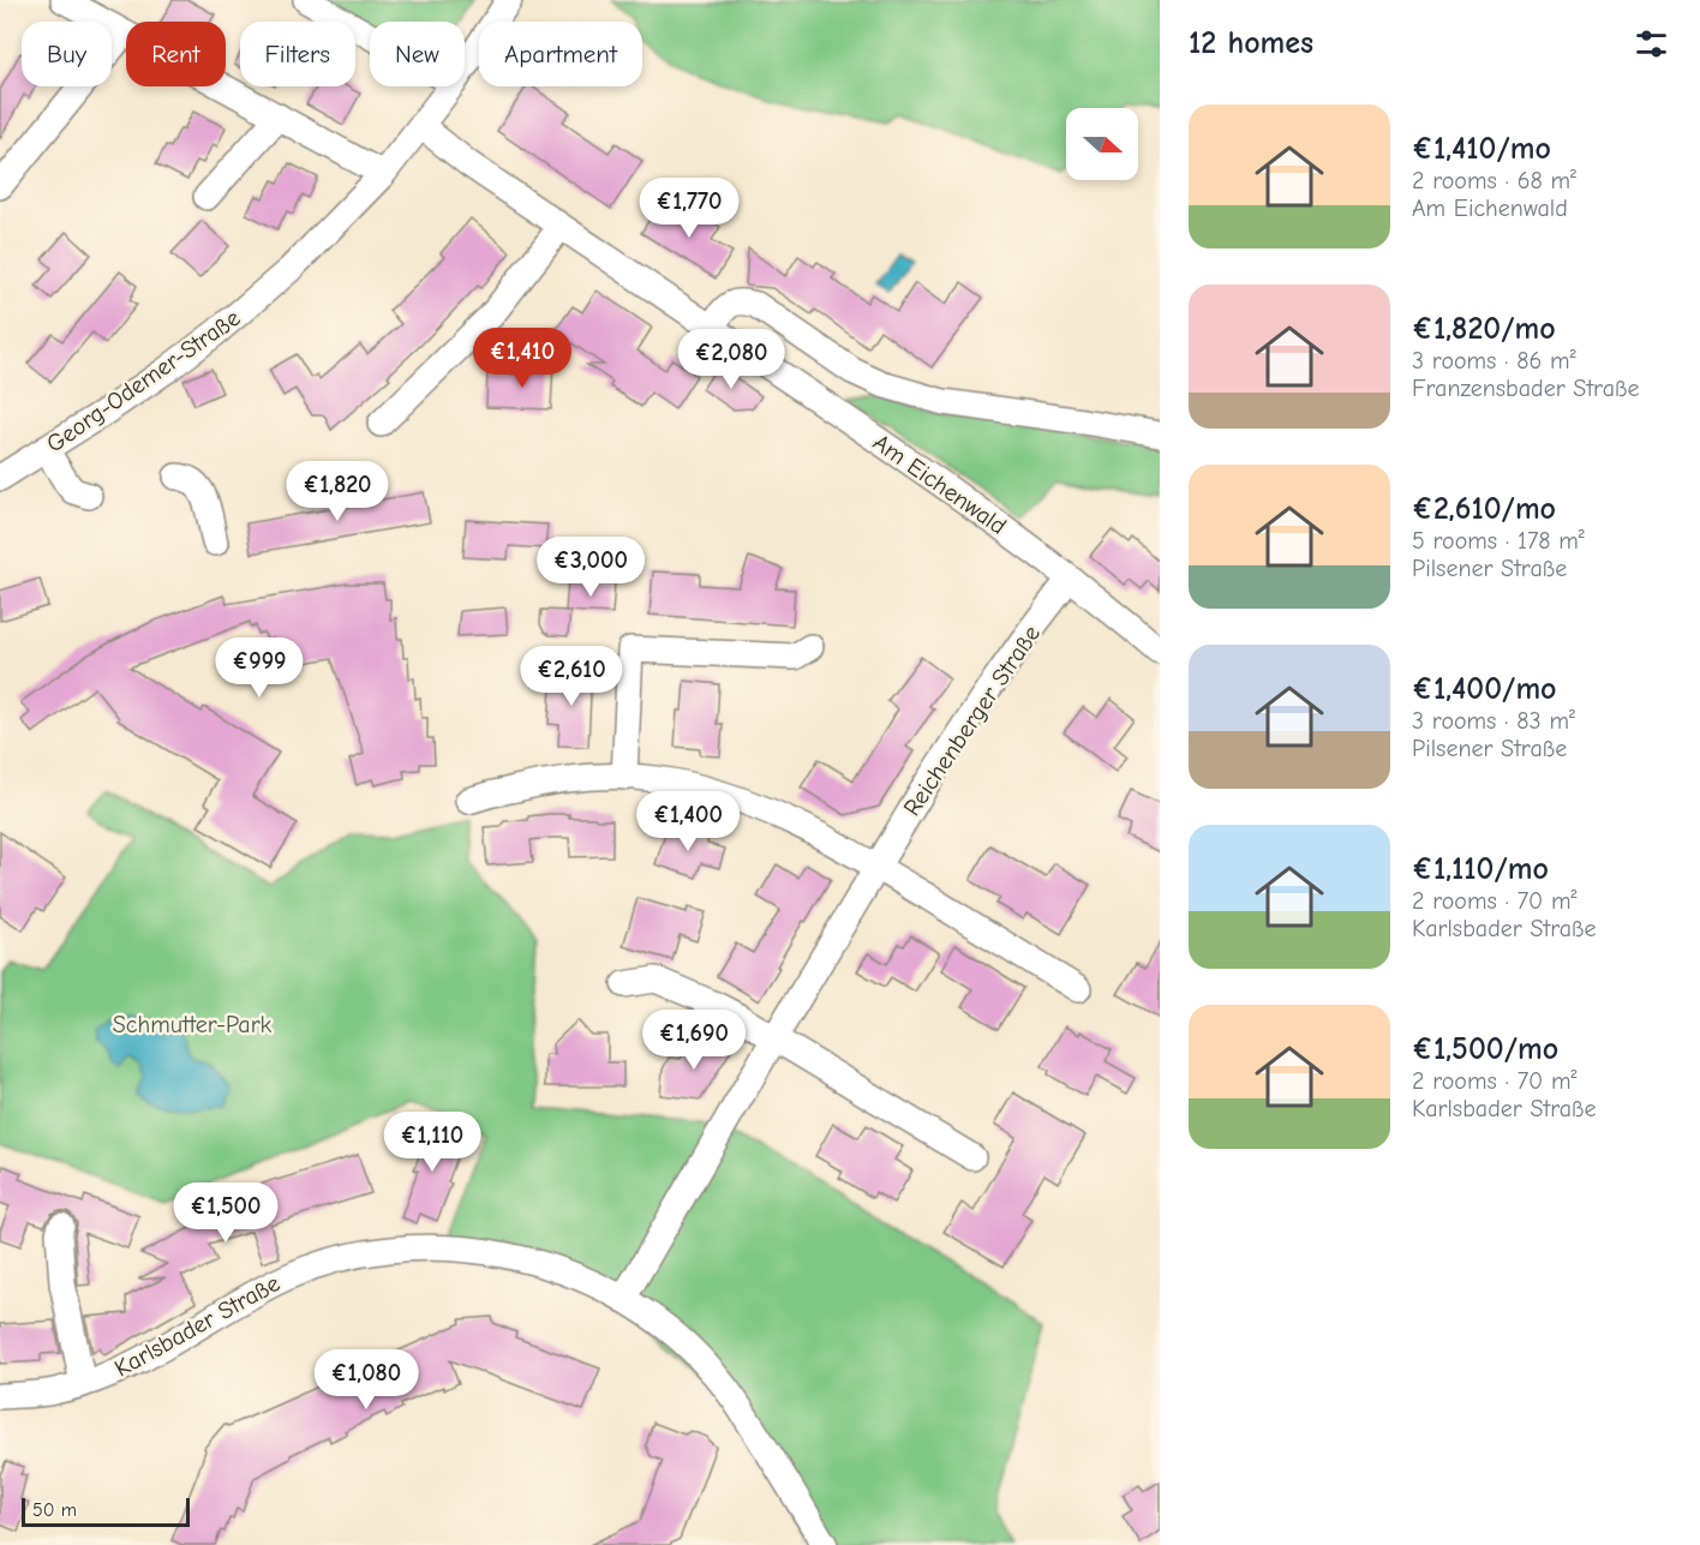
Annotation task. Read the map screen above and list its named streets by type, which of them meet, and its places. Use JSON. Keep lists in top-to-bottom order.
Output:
{
  "streets": {
    "street": [
      "Georg-Odemer-Straße",
      "Am Eichenwald",
      "Reichenberger Straße",
      "Karlsbader Straße"
    ]
  },
  "crossings": [
    ["Georg-Odemer-Straße", "Am Eichenwald"],
    ["Am Eichenwald", "Reichenberger Straße"],
    ["Reichenberger Straße", "Karlsbader Straße"]
  ],
  "parks": ["Schmutter-Park"],
  "scale_bar": "50 m",
  "north": "right",
  "page": {
    "heading": "12 homes",
    "chip": [
      "Buy",
      "Rent",
      "Filters",
      "New",
      "Apartment"
    ],
    "list": [
      {
        "name": "€1,410/mo",
        "note": "2 rooms · 68 m² · Am Eichenwald"
      },
      {
        "name": "€1,820/mo",
        "note": "3 rooms · 86 m² · Franzensbader Straße"
      },
      {
        "name": "€2,610/mo",
        "note": "5 rooms · 178 m² · Pilsener Straße"
      },
      {
        "name": "€1,400/mo",
        "note": "3 rooms · 83 m² · Pilsener Straße"
      },
      {
        "name": "€1,110/mo",
        "note": "2 rooms · 70 m² · Karlsbader Straße"
      },
      {
        "name": "€1,500/mo",
        "note": "2 rooms · 70 m² · Karlsbader Straße"
      }
    ],
    "price": [
      "€1,770",
      "€1,410",
      "€2,080",
      "€1,820",
      "€3,000",
      "€999",
      "€2,610",
      "€1,400",
      "€1,690",
      "€1,110",
      "€1,500",
      "€1,080"
    ],
    "scale": "50 m"
  }
}
